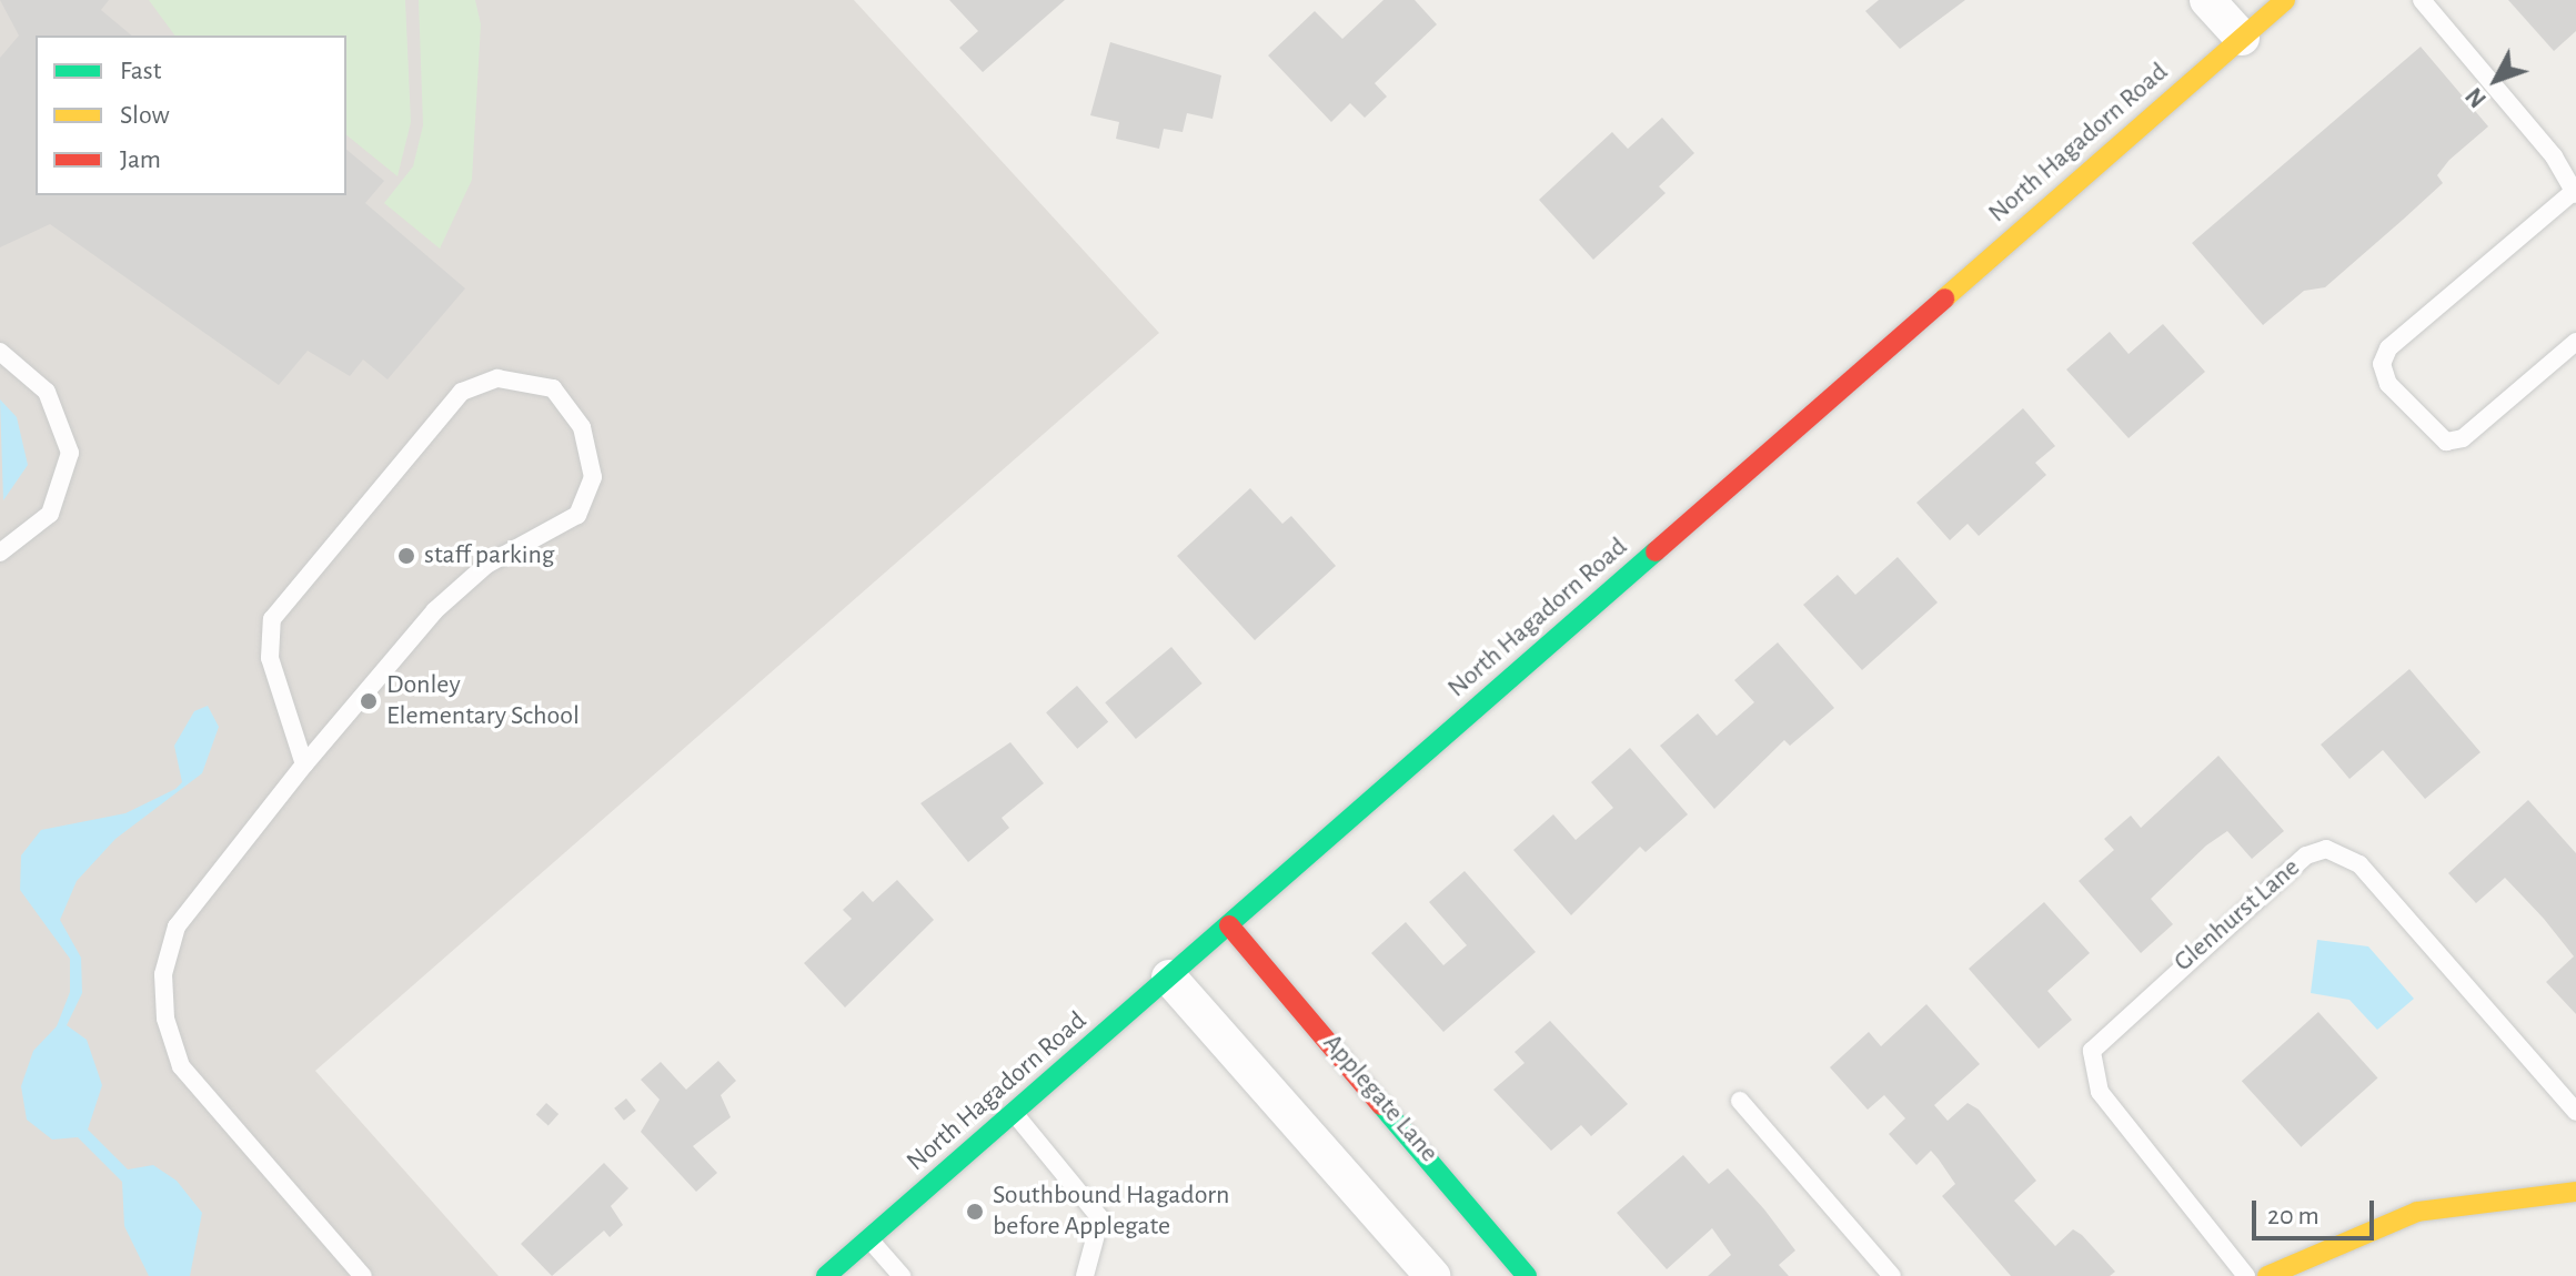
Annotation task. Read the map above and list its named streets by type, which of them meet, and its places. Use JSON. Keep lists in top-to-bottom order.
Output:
{
  "streets": {
    "street": ["North Hagadorn Road", "Applegate Lane"],
    "lane": ["Glenhurst Lane"]
  },
  "crossings": [
    ["North Hagadorn Road", "Applegate Lane"]
  ],
  "places": ["staff parking", "Donley Elementary School", "Southbound Hagadorn before Applegate"],
  "legend": ["Fast", "Slow", "Jam"],
  "scale_bar": "20 m",
  "north": "bottom left"
}
